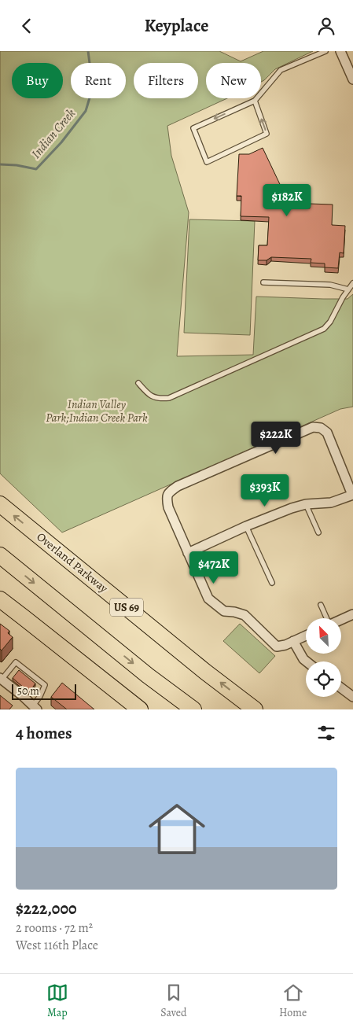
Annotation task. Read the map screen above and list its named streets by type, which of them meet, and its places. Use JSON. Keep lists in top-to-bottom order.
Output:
{
  "streets": {
    "highway": ["Overland Parkway", "US 69"]
  },
  "water": ["Indian Creek"],
  "parks": ["Indian Valley Park;Indian Creek Park"],
  "scale_bar": "50 m",
  "north": "top left",
  "page": {
    "header": "Keyplace",
    "chip": [
      "Buy",
      "Rent",
      "Filters",
      "New"
    ],
    "price": [
      "$182K",
      "$222K",
      "$393K",
      "$472K"
    ],
    "scale": "50 m",
    "heading": "4 homes",
    "list": [
      {
        "name": "$222,000",
        "note": "2 rooms · 72 m² · West 116th Place"
      }
    ],
    "tabs": ["Map", "Saved", "Home"]
  }
}
